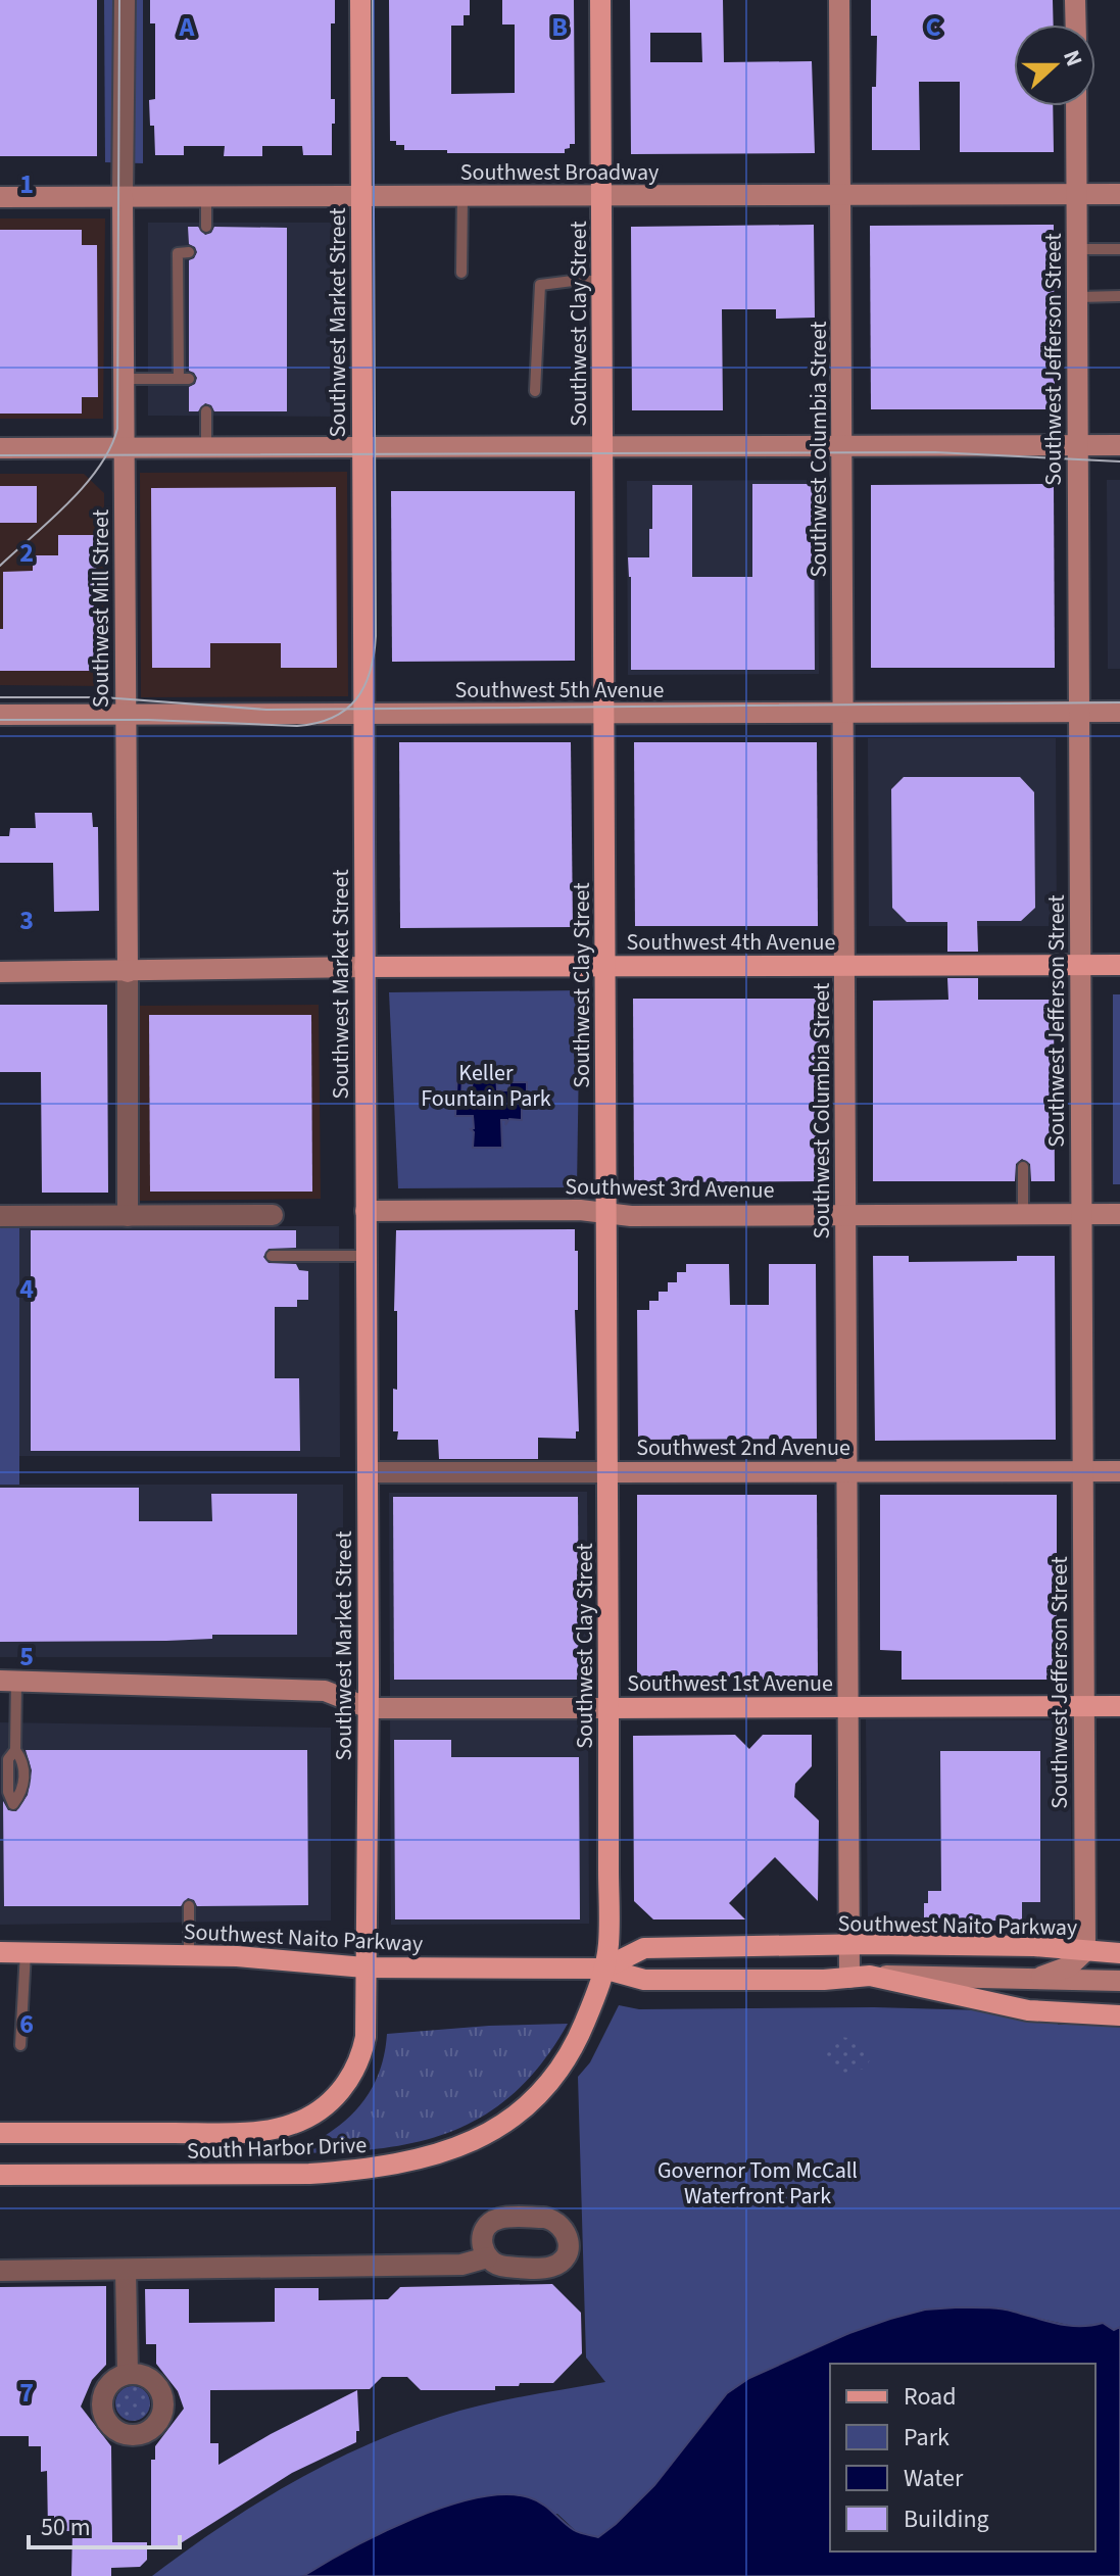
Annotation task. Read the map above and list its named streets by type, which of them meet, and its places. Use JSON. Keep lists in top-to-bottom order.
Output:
{
  "streets": {
    "main road": [
      "Southwest Broadway",
      "Southwest Market Street",
      "Southwest Clay Street",
      "Southwest Jefferson Street",
      "Southwest Columbia Street",
      "Southwest Mill Street",
      "Southwest 5th Avenue",
      "Southwest 4th Avenue",
      "Southwest 3rd Avenue",
      "Southwest 2nd Avenue",
      "Southwest 1st Avenue",
      "Southwest Naito Parkway",
      "South Harbor Drive"
    ]
  },
  "crossings": [
    ["Southwest Broadway", "Southwest Market Street"],
    ["Southwest Broadway", "Southwest Clay Street"],
    ["Southwest Broadway", "Southwest Jefferson Street"],
    ["Southwest Broadway", "Southwest Columbia Street"],
    ["Southwest Broadway", "Southwest Mill Street"],
    ["Southwest Market Street", "Southwest 5th Avenue"],
    ["Southwest Market Street", "Southwest 4th Avenue"],
    ["Southwest Market Street", "Southwest 3rd Avenue"],
    ["Southwest Market Street", "Southwest 2nd Avenue"],
    ["Southwest Market Street", "Southwest 1st Avenue"],
    ["Southwest Market Street", "Southwest Naito Parkway"],
    ["Southwest Market Street", "South Harbor Drive"],
    ["Southwest Clay Street", "Southwest 5th Avenue"],
    ["Southwest Clay Street", "Southwest 4th Avenue"],
    ["Southwest Clay Street", "Southwest 3rd Avenue"],
    ["Southwest Clay Street", "Southwest 2nd Avenue"],
    ["Southwest Clay Street", "Southwest 1st Avenue"],
    ["Southwest Clay Street", "Southwest Naito Parkway"],
    ["Southwest Clay Street", "South Harbor Drive"],
    ["Southwest Jefferson Street", "Southwest 5th Avenue"],
    ["Southwest Jefferson Street", "Southwest 4th Avenue"],
    ["Southwest Jefferson Street", "Southwest 3rd Avenue"],
    ["Southwest Jefferson Street", "Southwest 2nd Avenue"],
    ["Southwest Jefferson Street", "Southwest 1st Avenue"],
    ["Southwest Jefferson Street", "Southwest Naito Parkway"],
    ["Southwest Columbia Street", "Southwest 5th Avenue"],
    ["Southwest Columbia Street", "Southwest 4th Avenue"],
    ["Southwest Columbia Street", "Southwest 3rd Avenue"],
    ["Southwest Columbia Street", "Southwest 2nd Avenue"],
    ["Southwest Columbia Street", "Southwest 1st Avenue"],
    ["Southwest Columbia Street", "Southwest Naito Parkway"],
    ["Southwest Mill Street", "Southwest 5th Avenue"],
    ["Southwest Mill Street", "Southwest 4th Avenue"],
    ["Southwest Naito Parkway", "South Harbor Drive"]
  ],
  "parks": ["Keller Fountain Park", "Governor Tom McCall Waterfront Park"],
  "legend": [
    "Road",
    "Park",
    "Water",
    "Building"
  ],
  "scale_bar": "50 m",
  "north": "right",
  "grid": {
    "columns": ["A", "B", "C"],
    "rows": [
      "1",
      "2",
      "3",
      "4",
      "5",
      "6",
      "7"
    ]
  }
}
